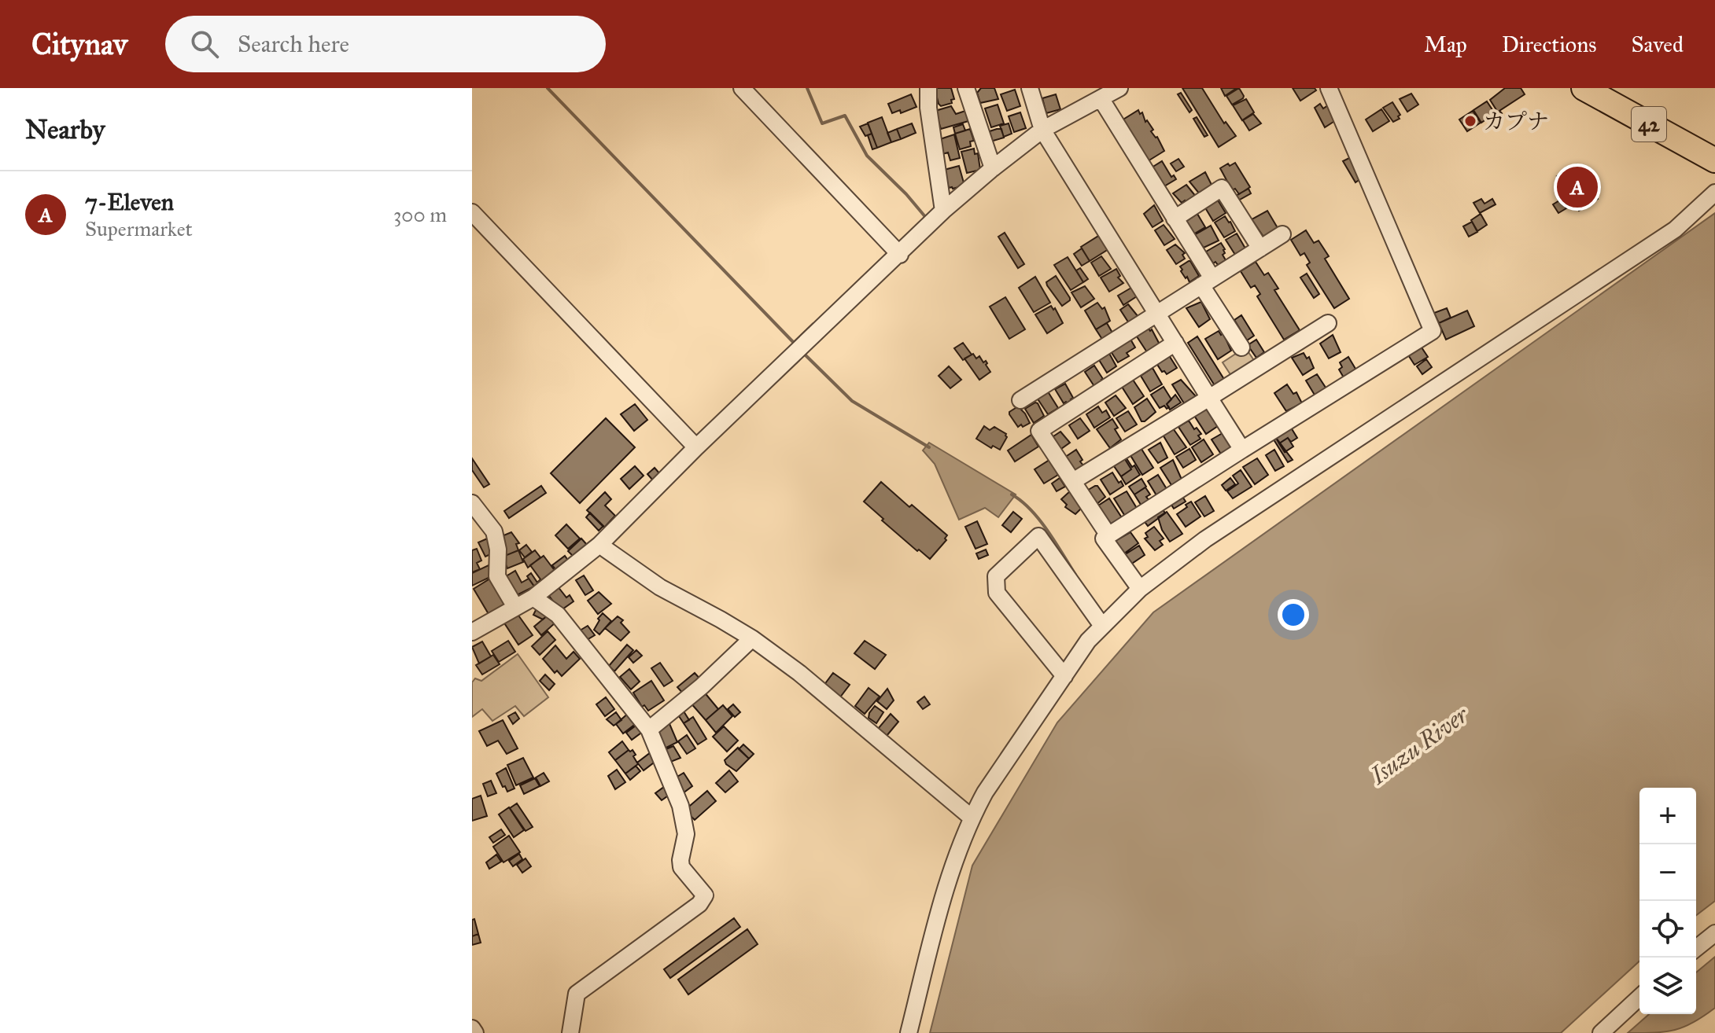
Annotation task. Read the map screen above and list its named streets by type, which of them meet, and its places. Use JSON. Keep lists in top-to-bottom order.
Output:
{
  "streets": {
    "highway": ["42"]
  },
  "water": ["Isuzu River"],
  "places": ["カプナ"],
  "page": {
    "header": "Citynav",
    "search": "Search here",
    "nav": ["Map", "Directions", "Saved"],
    "heading": "Nearby",
    "pins": "A",
    "list": [
      {
        "mark": "A",
        "name": "7-Eleven",
        "note": "Supermarket",
        "value": "300 m"
      }
    ],
    "map_buttons": ["+", "−"]
  }
}
